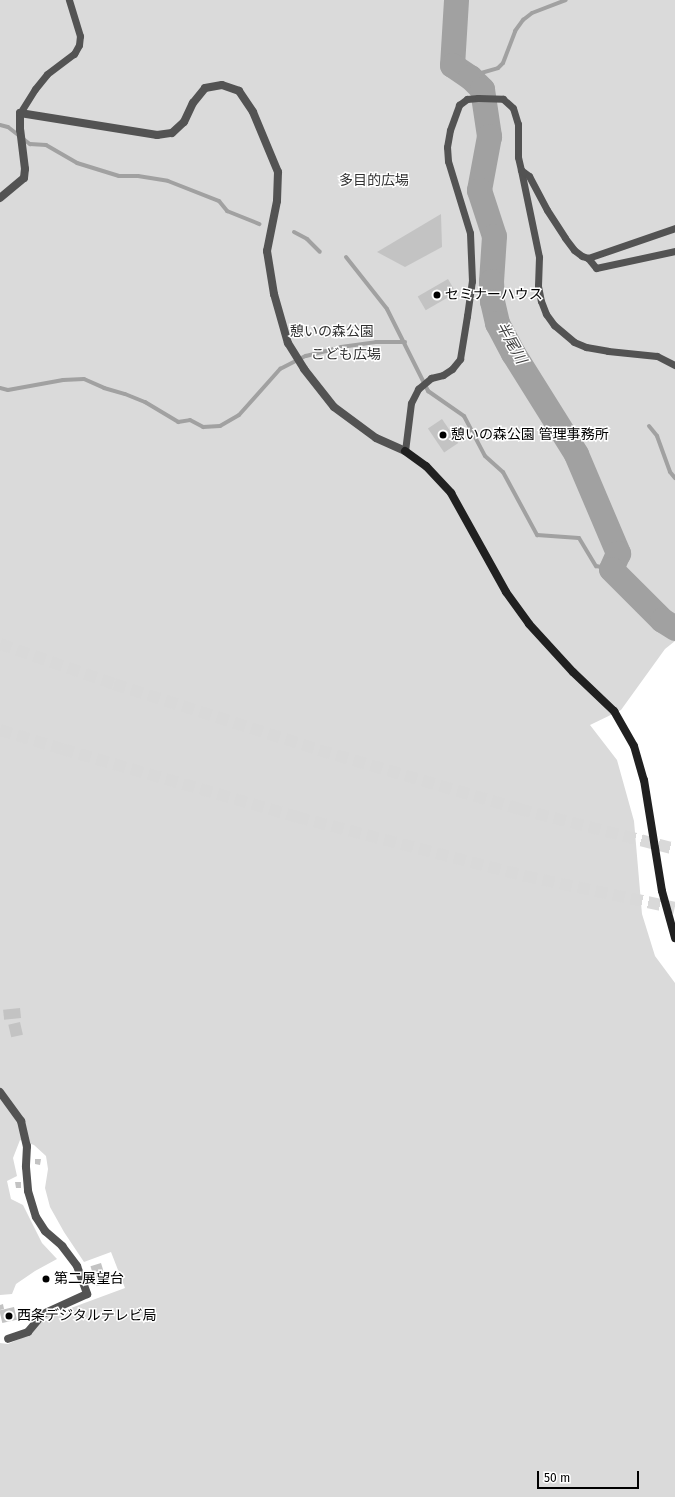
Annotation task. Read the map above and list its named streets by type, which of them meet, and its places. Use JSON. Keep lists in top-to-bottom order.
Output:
{
  "water": ["半尾川"],
  "parks": ["多目的広場", "憩いの森公園", "こども広場"],
  "places": [
    "セミナーハウス",
    "憩いの森公園 管理事務所",
    "第二展望台",
    "西条デジタルテレビ局"
  ],
  "scale_bar": "50 m"
}
